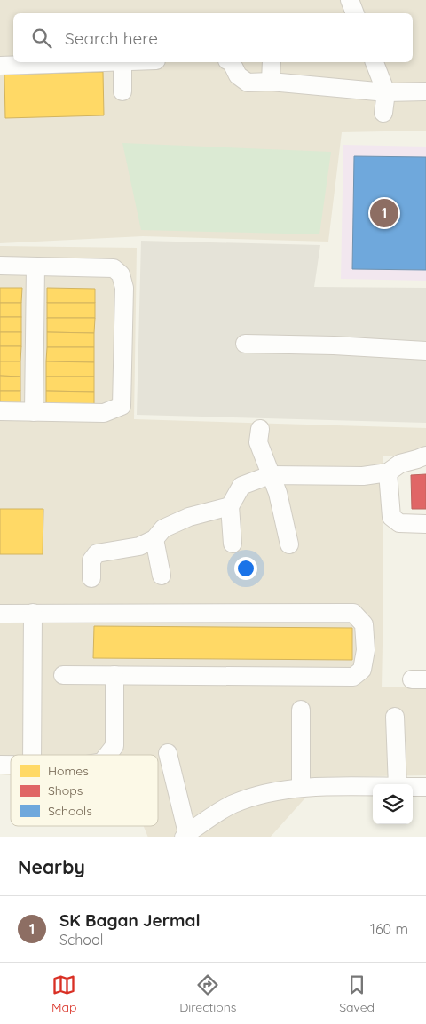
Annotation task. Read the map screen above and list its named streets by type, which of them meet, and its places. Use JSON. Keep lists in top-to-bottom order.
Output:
{
  "legend": ["Homes", "Shops", "Schools"],
  "page": {
    "search": "Search here",
    "pins": "1",
    "heading": "Nearby",
    "list": [
      {
        "mark": "1",
        "name": "SK Bagan Jermal",
        "note": "School",
        "value": "160 m"
      }
    ],
    "nav": ["Map", "Directions", "Saved"]
  }
}
